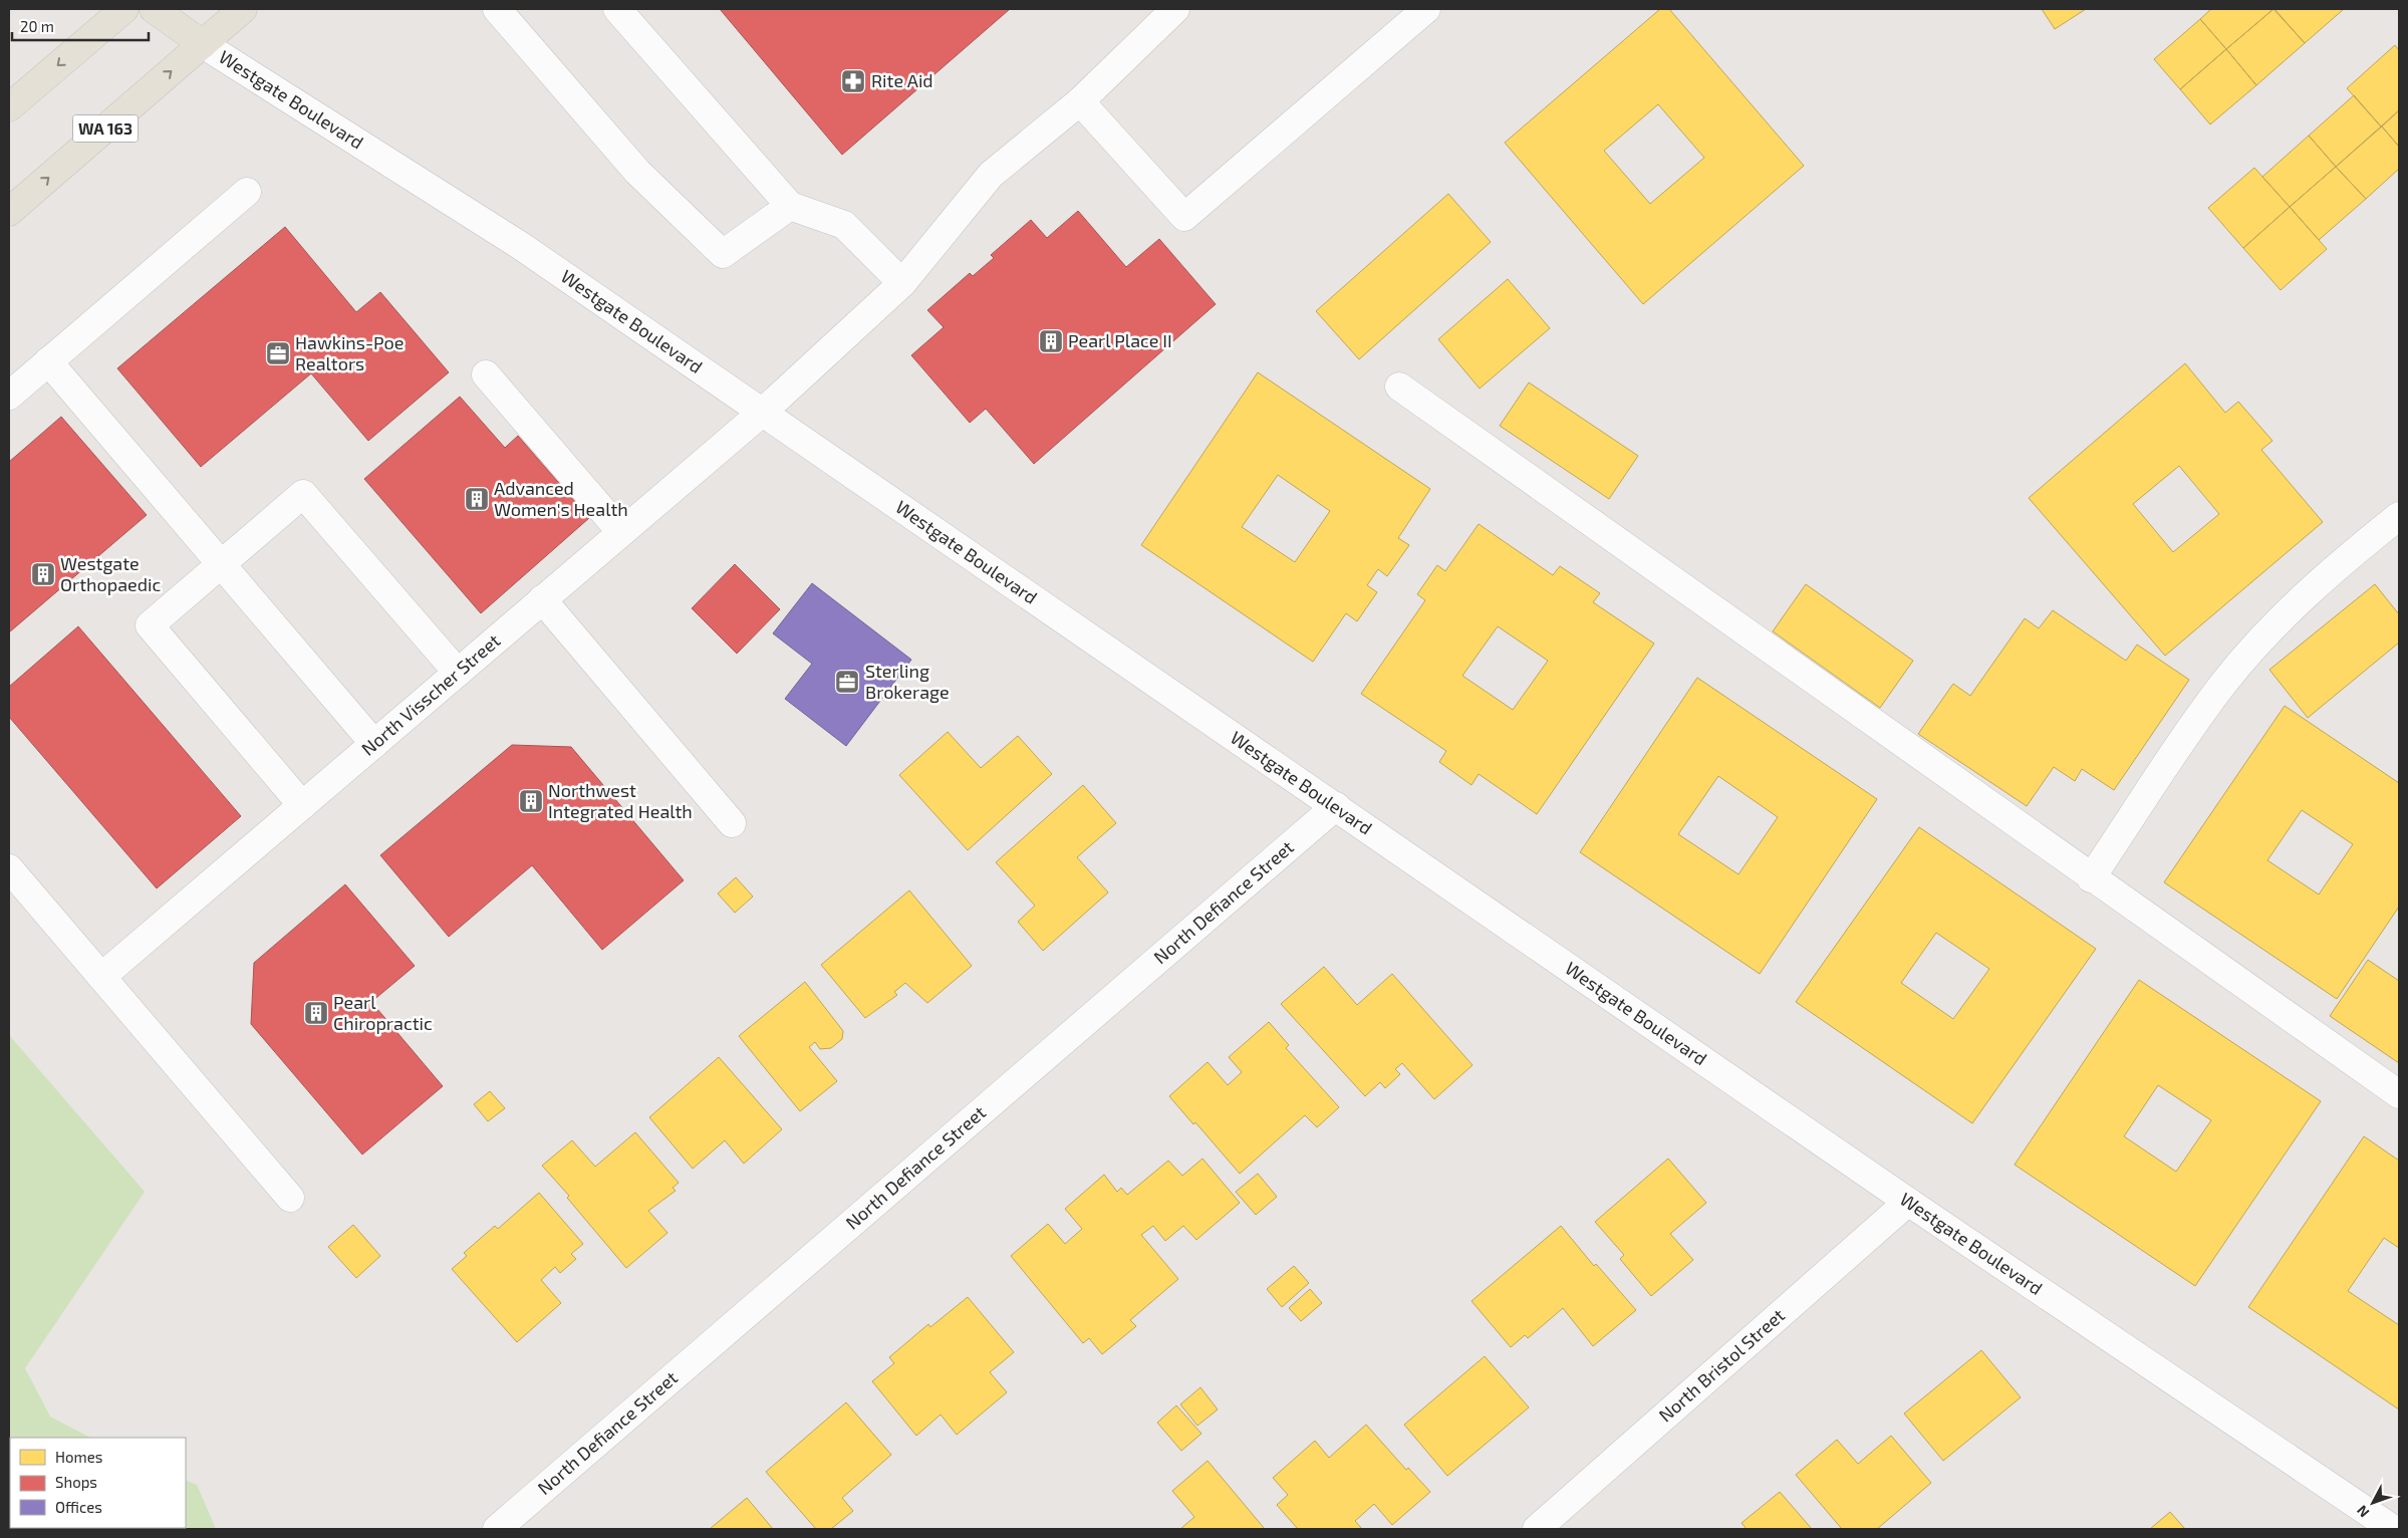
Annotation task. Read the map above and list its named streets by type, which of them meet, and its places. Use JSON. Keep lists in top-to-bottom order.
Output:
{
  "streets": {
    "main road": ["WA 163"],
    "street": [
      "Westgate Boulevard",
      "North Visscher Street",
      "North Defiance Street",
      "North Bristol Street"
    ]
  },
  "crossings": [
    ["Westgate Boulevard", "WA 163"],
    ["Westgate Boulevard", "North Visscher Street"],
    ["Westgate Boulevard", "North Defiance Street"],
    ["Westgate Boulevard", "North Bristol Street"]
  ],
  "places": {
    "pharmacy": ["Rite Aid"],
    "building": [
      "Pearl Place II",
      "Advanced Women's Health",
      "Westgate Orthopaedic",
      "Northwest Integrated Health",
      "Pearl Chiropractic"
    ],
    "office": ["Hawkins-Poe Realtors", "Sterling Brokerage"]
  },
  "legend": ["Homes", "Shops", "Offices"],
  "scale_bar": "20 m",
  "north": "bottom left"
}
